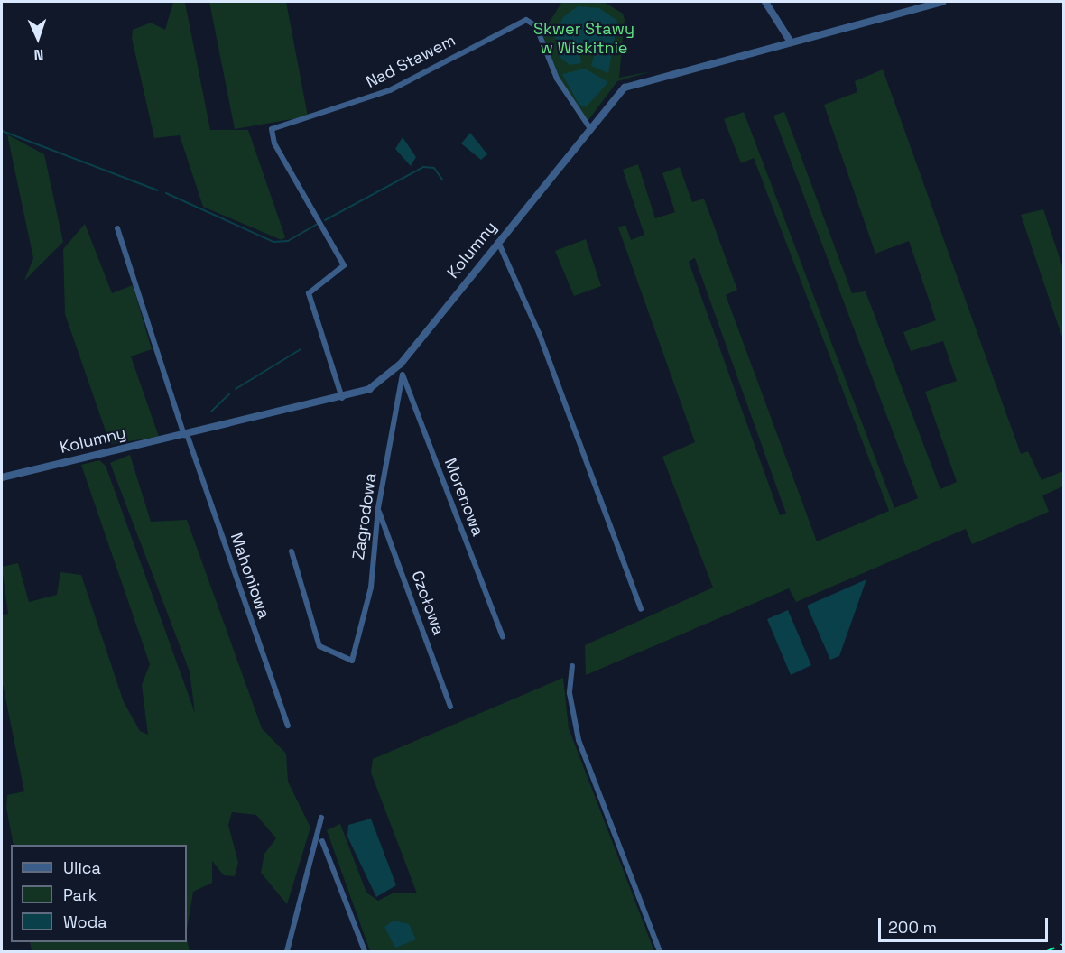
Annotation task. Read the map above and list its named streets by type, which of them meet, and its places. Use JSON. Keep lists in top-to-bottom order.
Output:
{
  "streets": {
    "street": [
      "Nad Stawem",
      "Kolumny",
      "Morenowa",
      "Zagrodowa",
      "Mahoniowa",
      "Czołowa"
    ]
  },
  "crossings": [
    ["Nad Stawem", "Kolumny"],
    ["Kolumny", "Morenowa"],
    ["Kolumny", "Mahoniowa"],
    ["Morenowa", "Zagrodowa"],
    ["Zagrodowa", "Czołowa"]
  ],
  "parks": ["Skwer Stawy w Wiskitnie"],
  "legend": ["Ulica", "Park", "Woda"],
  "scale_bar": "200 m",
  "north": "bottom"
}
